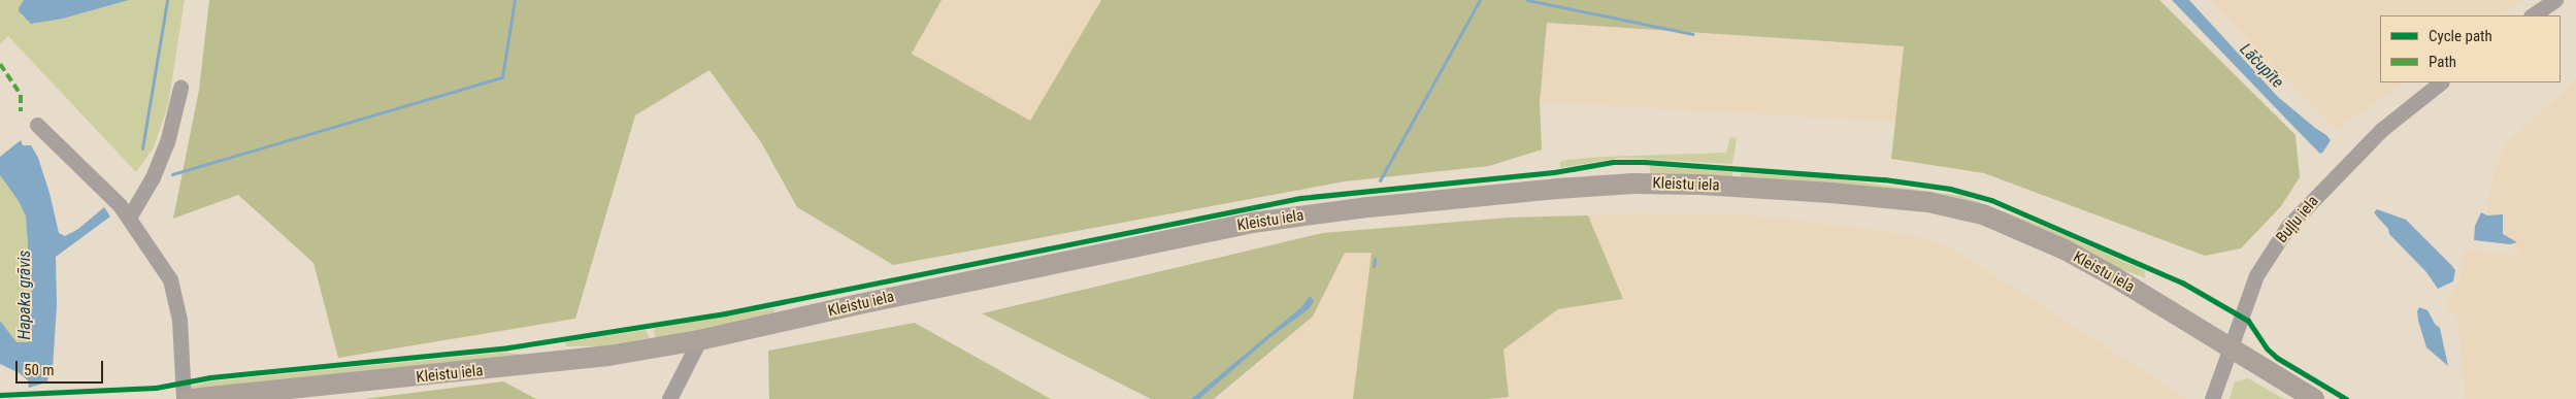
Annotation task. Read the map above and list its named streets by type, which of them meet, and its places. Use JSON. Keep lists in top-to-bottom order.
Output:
{
  "streets": {
    "main road": ["Kleistu iela"],
    "street": ["Buļļu iela"]
  },
  "crossings": [
    ["Kleistu iela", "Buļļu iela"]
  ],
  "water": ["Lāčupīte", "Hapaka grāvis"],
  "legend": ["Cycle path", "Path"],
  "scale_bar": "50 m"
}
